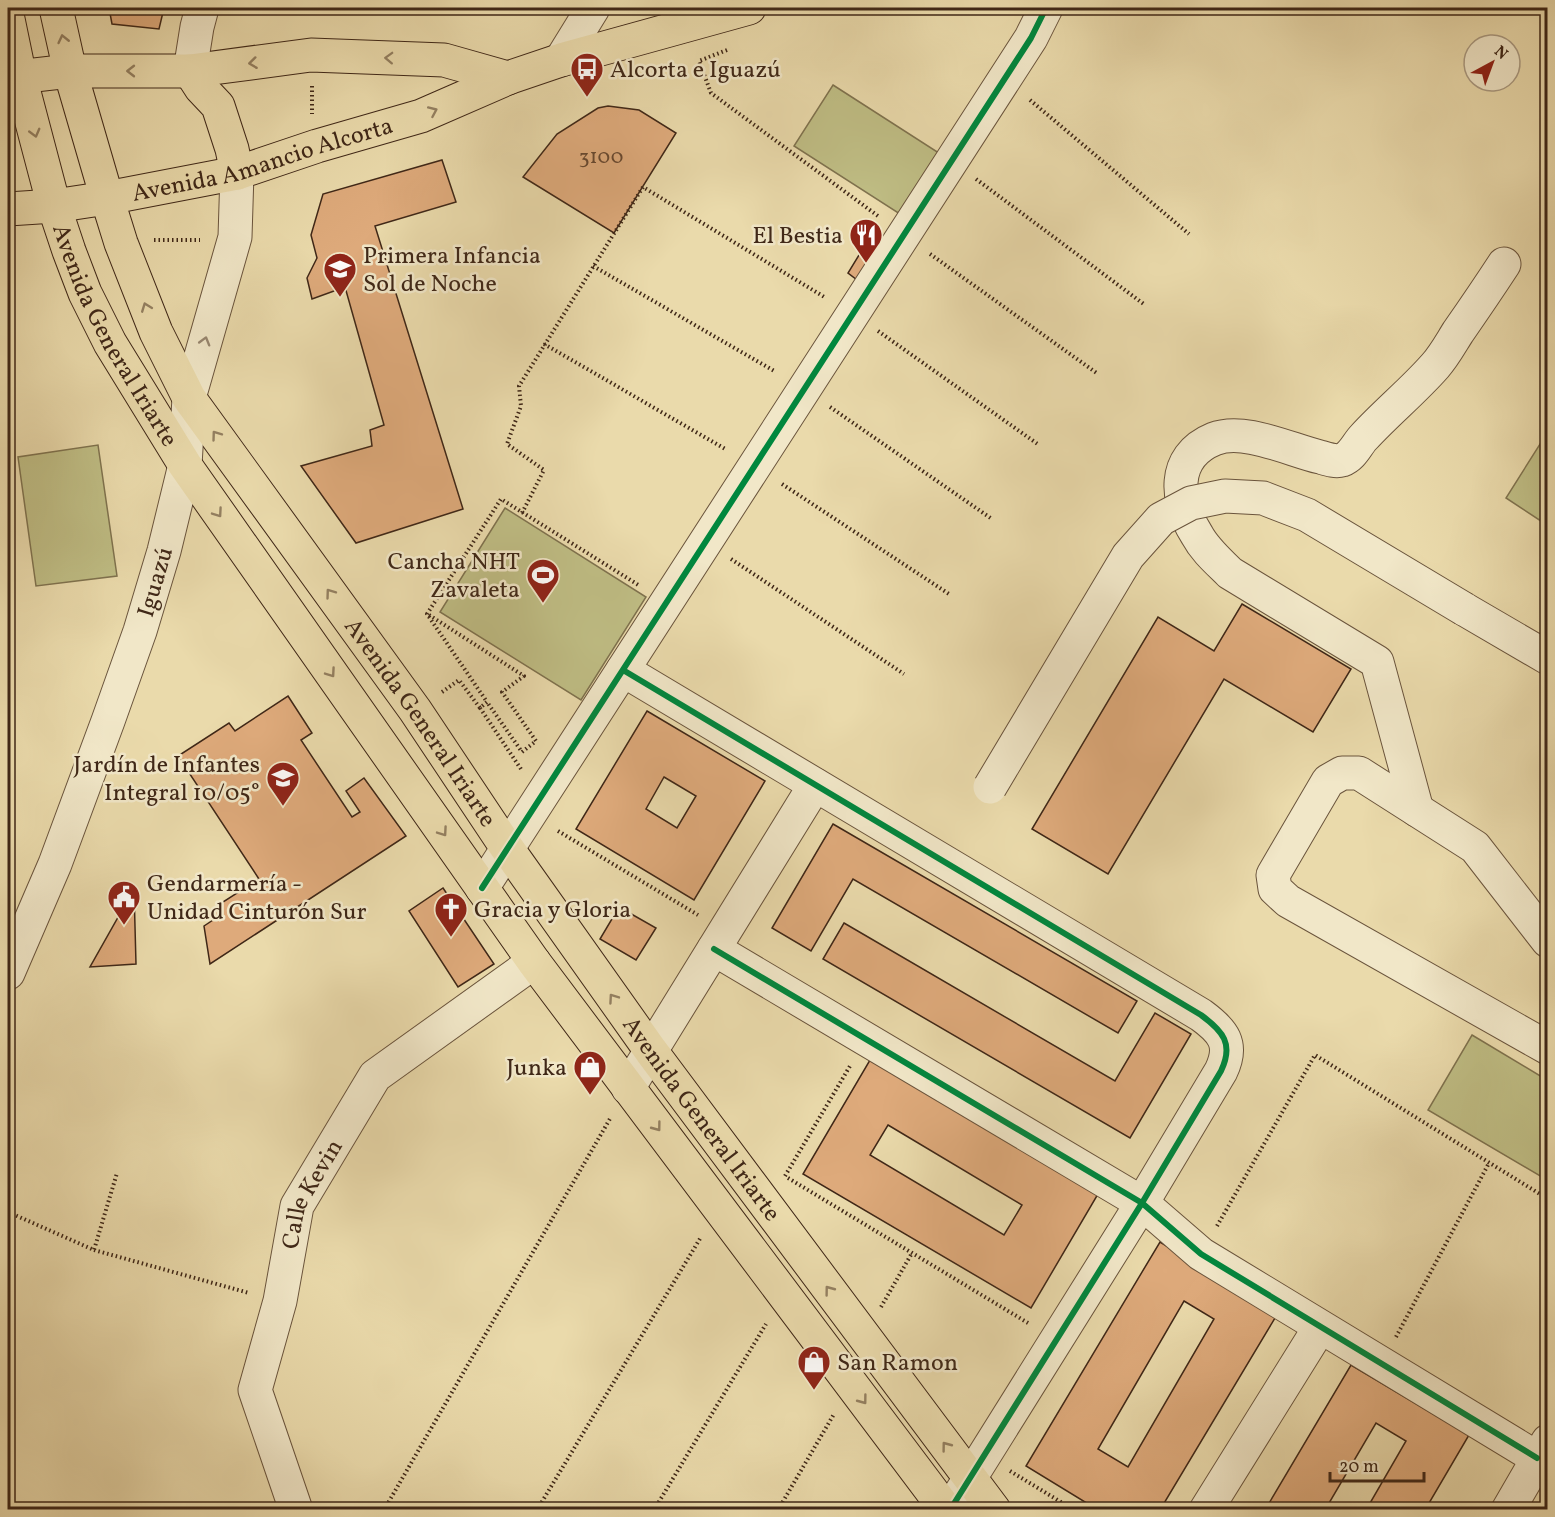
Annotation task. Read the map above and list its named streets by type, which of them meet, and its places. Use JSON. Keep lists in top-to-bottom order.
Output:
{
  "streets": {
    "main road": ["Avenida Amancio Alcorta", "Avenida General Iriarte"],
    "street": ["Iguazú", "Calle Kevin"]
  },
  "crossings": [
    ["Avenida Amancio Alcorta", "Avenida General Iriarte"],
    ["Avenida Amancio Alcorta", "Iguazú"],
    ["Avenida General Iriarte", "Iguazú"],
    ["Avenida General Iriarte", "Calle Kevin"]
  ],
  "places": {
    "bus stop": ["Alcorta e Iguazú"],
    "restaurant": ["El Bestia"],
    "school or university": ["Primera Infancia Sol de Noche", "Jardín de Infantes Integral 10/05°"],
    "sports": ["Cancha NHT Zavaleta"],
    "public building": ["Gendarmería - Unidad Cinturón Sur"],
    "church": ["Gracia y Gloria"],
    "shop": ["Junka", "San Ramon"]
  },
  "house_numbers": ["3100"],
  "scale_bar": "20 m",
  "north": "top right"
}
